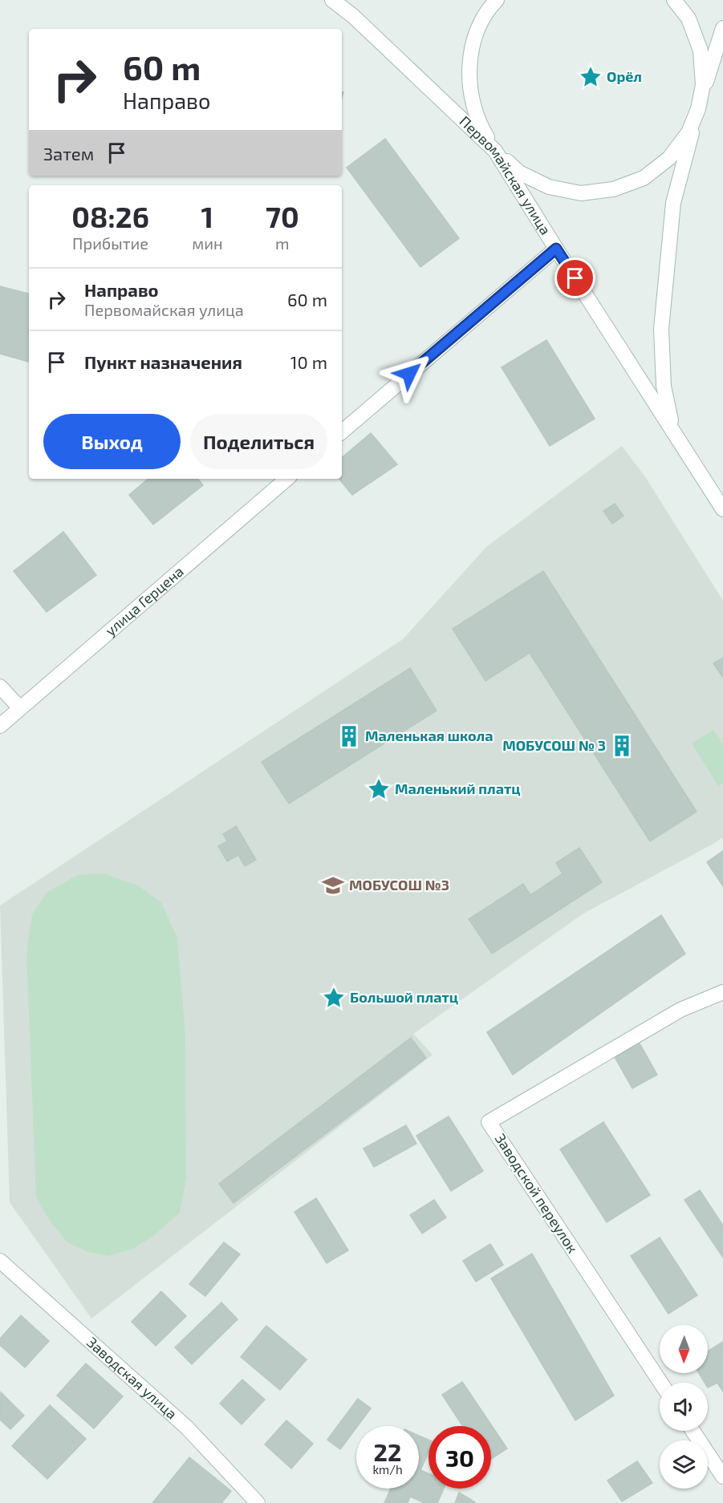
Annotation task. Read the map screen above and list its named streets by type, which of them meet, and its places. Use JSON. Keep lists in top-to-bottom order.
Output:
{
  "streets": {
    "street": [
      "Первомайская улица",
      "улица Герцена",
      "Заводской переулок",
      "Заводская улица"
    ]
  },
  "places": {
    "place": ["Орёл", "Маленький платц", "Большой платц"],
    "building": ["Маленькая школа", "МОБУСОШ № 3"],
    "school or university": ["МОБУСОШ №3"]
  },
  "north": "bottom",
  "page": {
    "turn": ["60 m", "Направо"],
    "then": "Затем",
    "eta": [
      "08:26",
      "Прибытие",
      "1",
      "мин",
      "70",
      "m"
    ],
    "list": [
      {
        "name": "Направо",
        "note": "Первомайская улица",
        "value": "60 m"
      },
      {
        "name": "Пункт назначения",
        "value": "10 m"
      }
    ],
    "buttons": ["Выход", "Поделиться"],
    "speed": "22 km/h",
    "limit": "30"
  }
}
